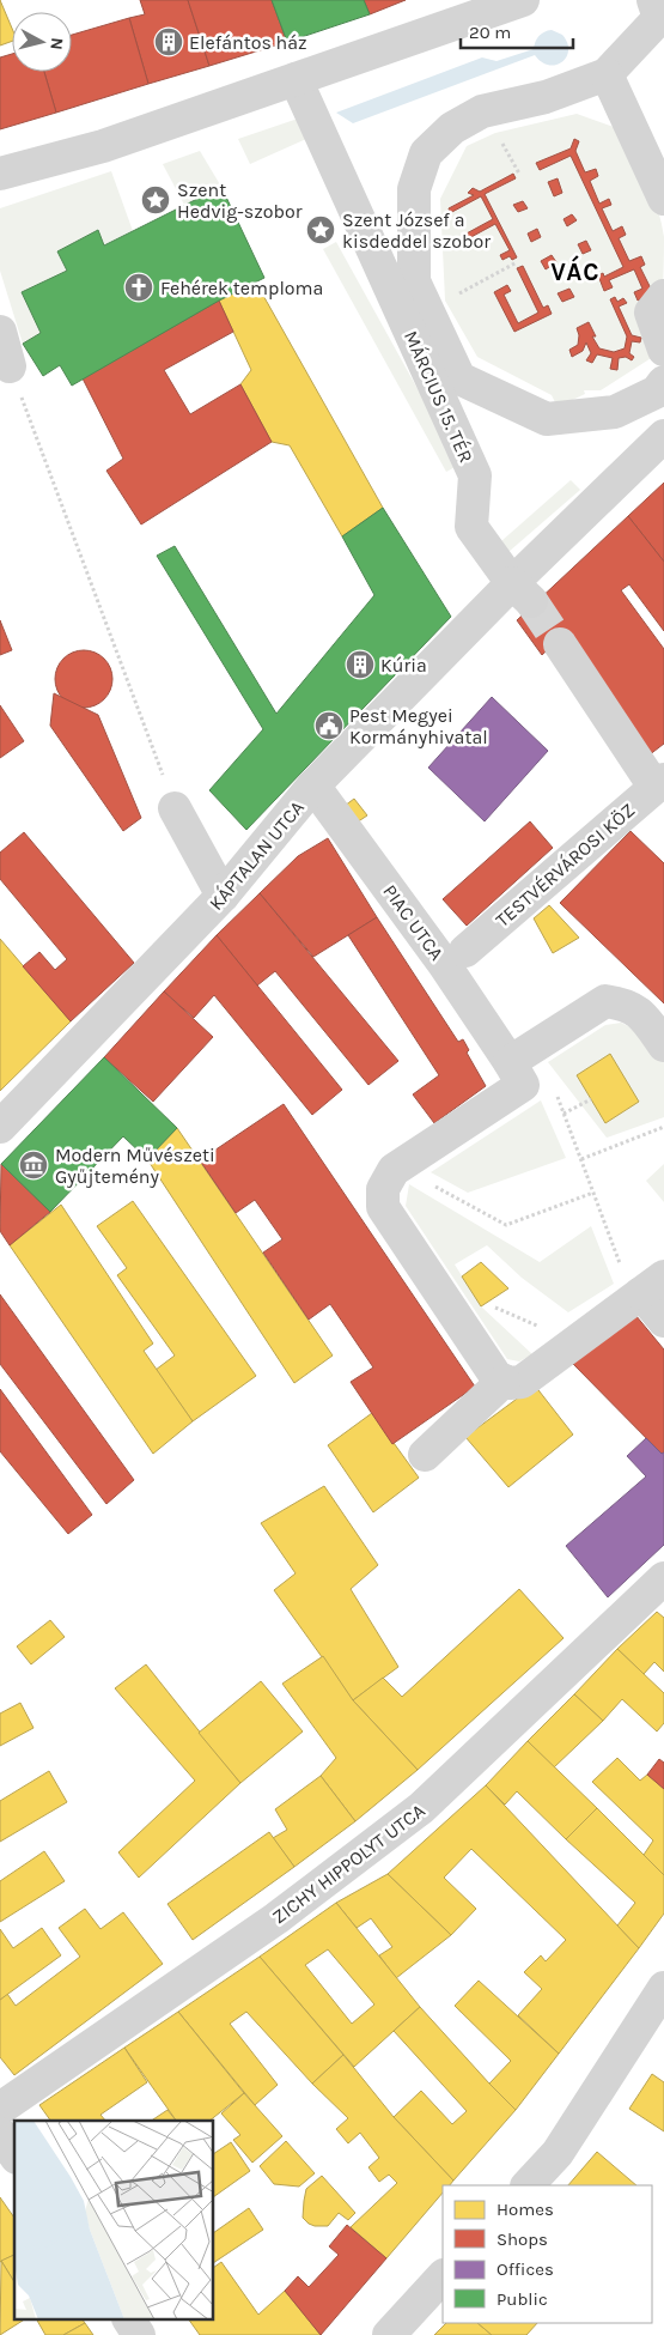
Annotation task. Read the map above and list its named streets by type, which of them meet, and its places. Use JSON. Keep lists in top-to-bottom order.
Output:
{
  "streets": {
    "street": [
      "MÁRCIUS 15. TÉR",
      "KÁPTALAN UTCA",
      "TESTVÉRVÁROSI KÖZ",
      "PIAC UTCA",
      "ZICHY HIPPOLYT UTCA"
    ]
  },
  "crossings": [
    ["MÁRCIUS 15. TÉR", "KÁPTALAN UTCA"],
    ["KÁPTALAN UTCA", "PIAC UTCA"]
  ],
  "districts": ["VÁC"],
  "places": {
    "building": ["Elefántos ház", "Kúria"],
    "place": ["Szent Hedvig-szobor", "Szent József a kisdeddel szobor"],
    "church": ["Fehérek temploma"],
    "public building": ["Pest Megyei Kormányhivatal"],
    "museum": ["Modern Művészeti Gyűjtemény"]
  },
  "legend": [
    "Homes",
    "Shops",
    "Offices",
    "Public"
  ],
  "scale_bar": "20 m",
  "north": "right"
}
